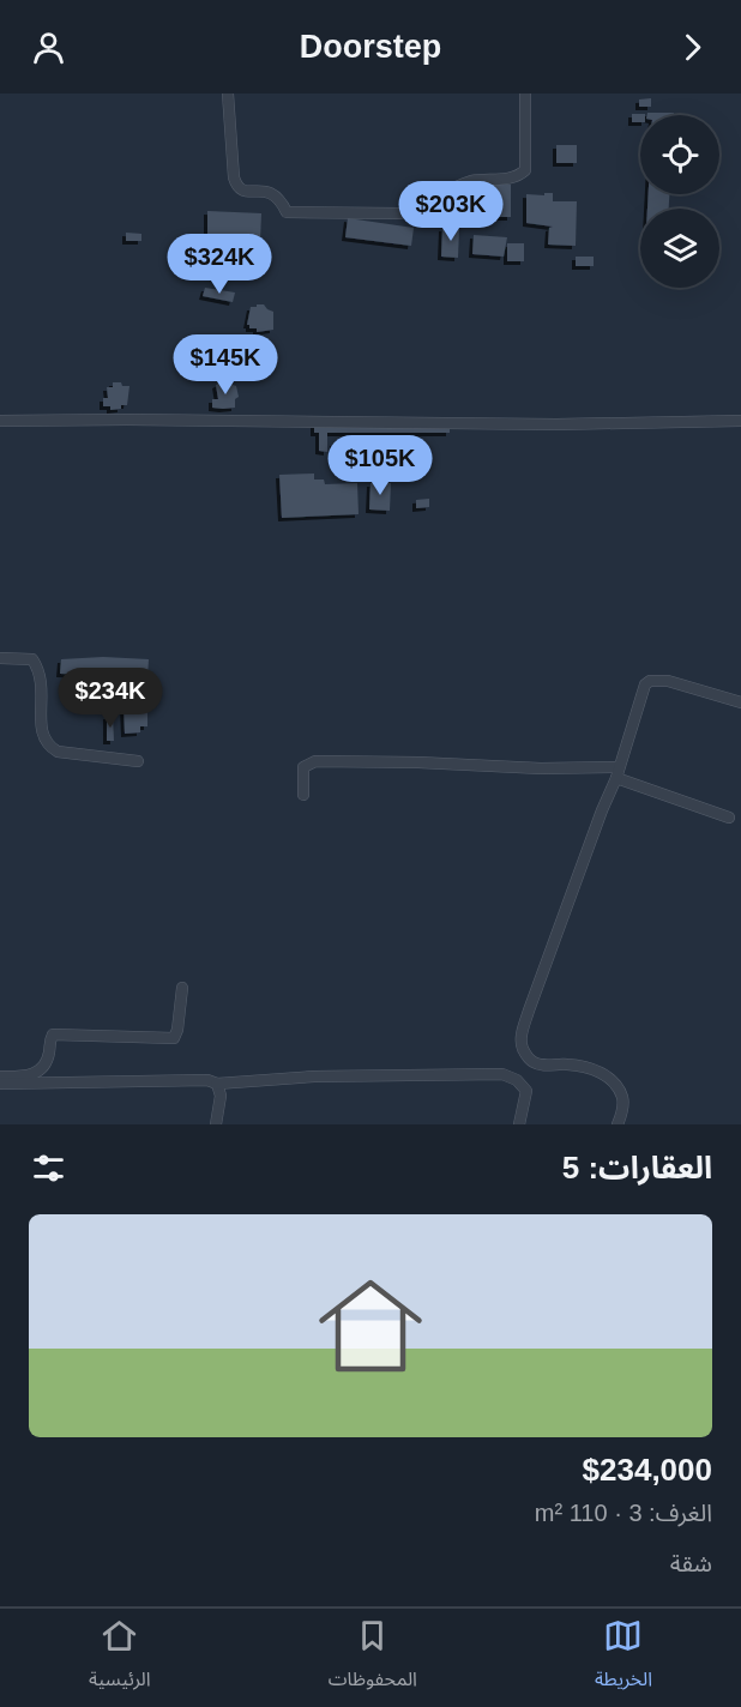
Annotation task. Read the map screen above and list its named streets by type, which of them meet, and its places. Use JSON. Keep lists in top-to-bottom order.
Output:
{
  "page": {
    "header": "Doorstep",
    "price": [
      "$203K",
      "$324K",
      "$145K",
      "$105K",
      "$234K"
    ],
    "heading": "العقارات: 5",
    "list": [
      {
        "name": "$234,000",
        "note": "الغرف: 3 · 110 m² · شقة"
      }
    ],
    "tabs": ["الخريطة", "المحفوظات", "الرئيسية"]
  }
}
